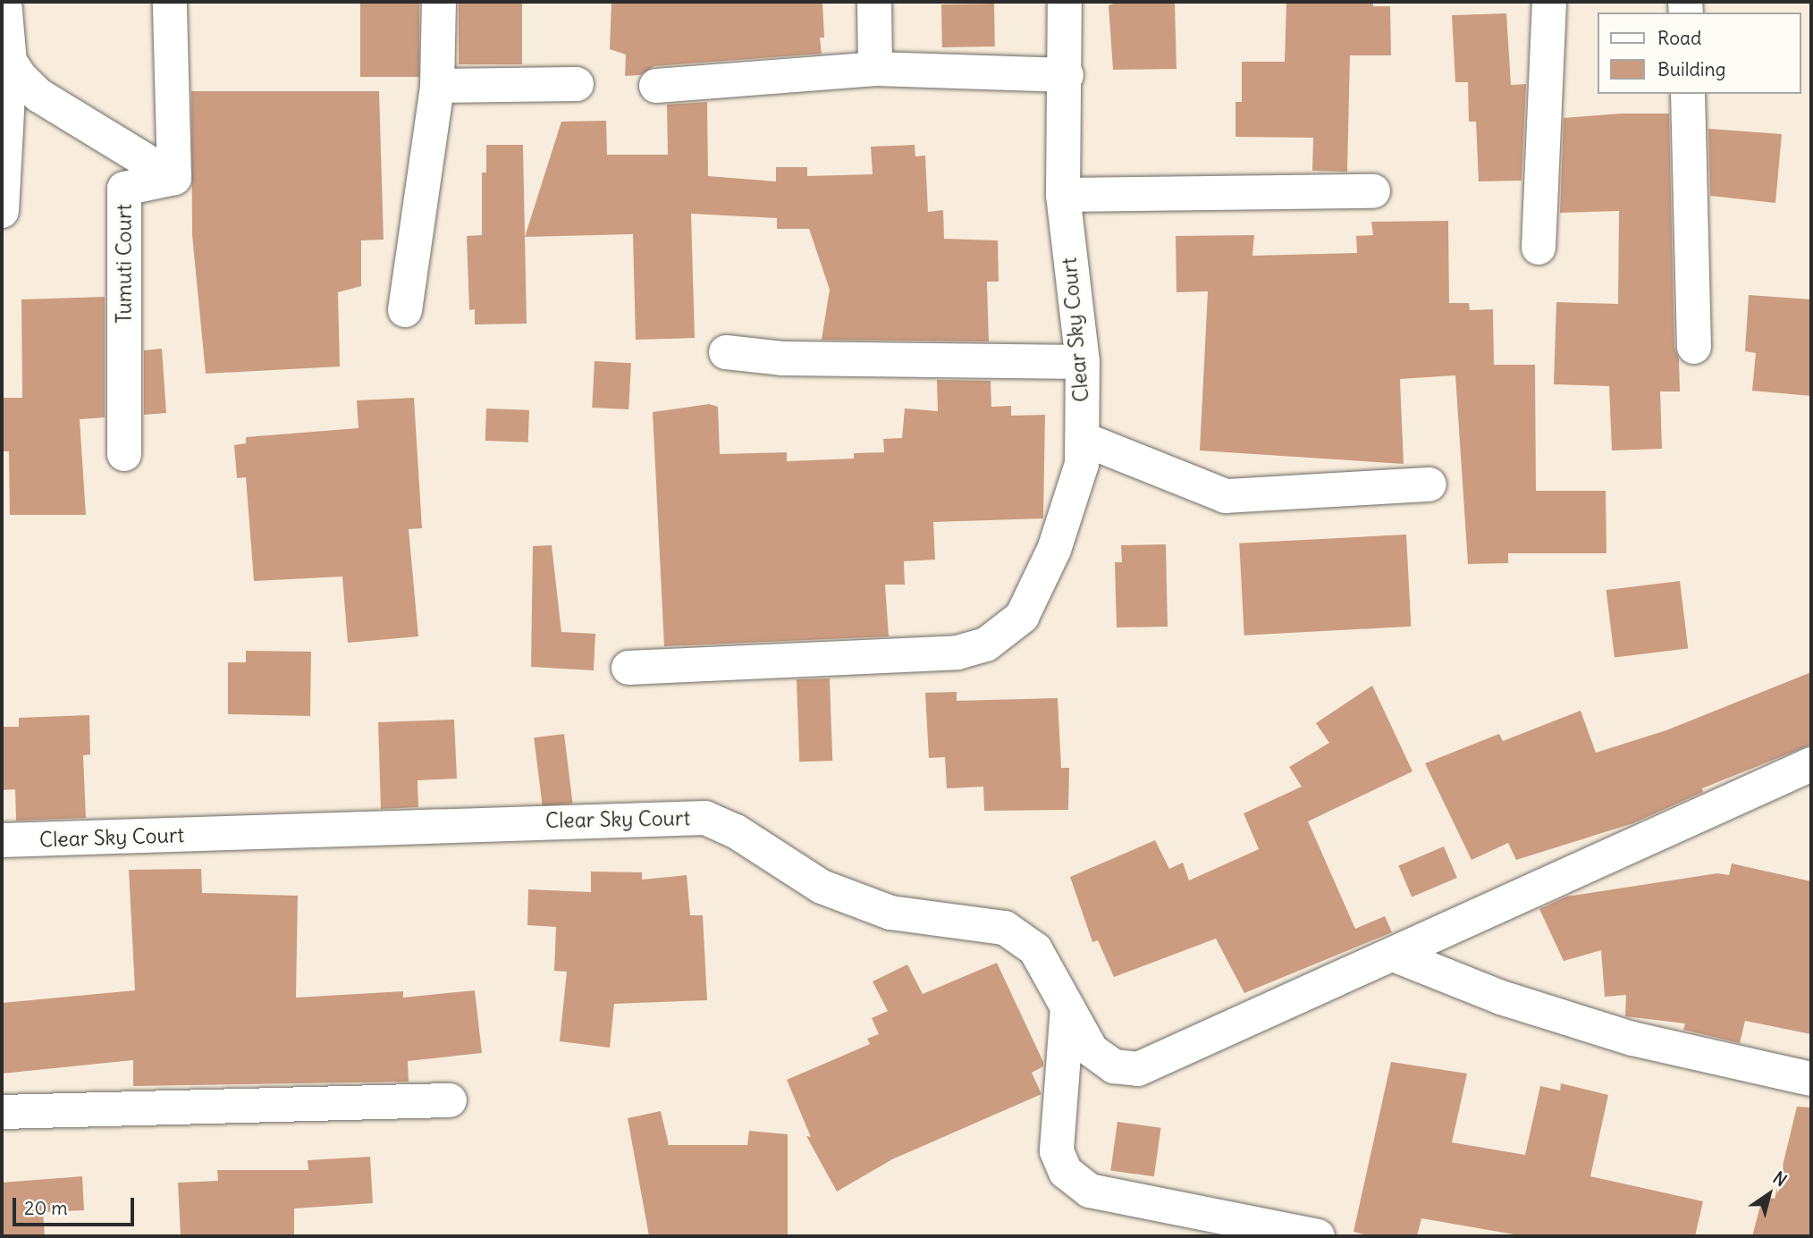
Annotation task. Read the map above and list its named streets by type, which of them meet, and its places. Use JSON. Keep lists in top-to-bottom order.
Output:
{
  "streets": {
    "street": ["Tumuti Court", "Clear Sky Court"]
  },
  "legend": ["Road", "Building"],
  "scale_bar": "20 m",
  "north": "top right"
}
